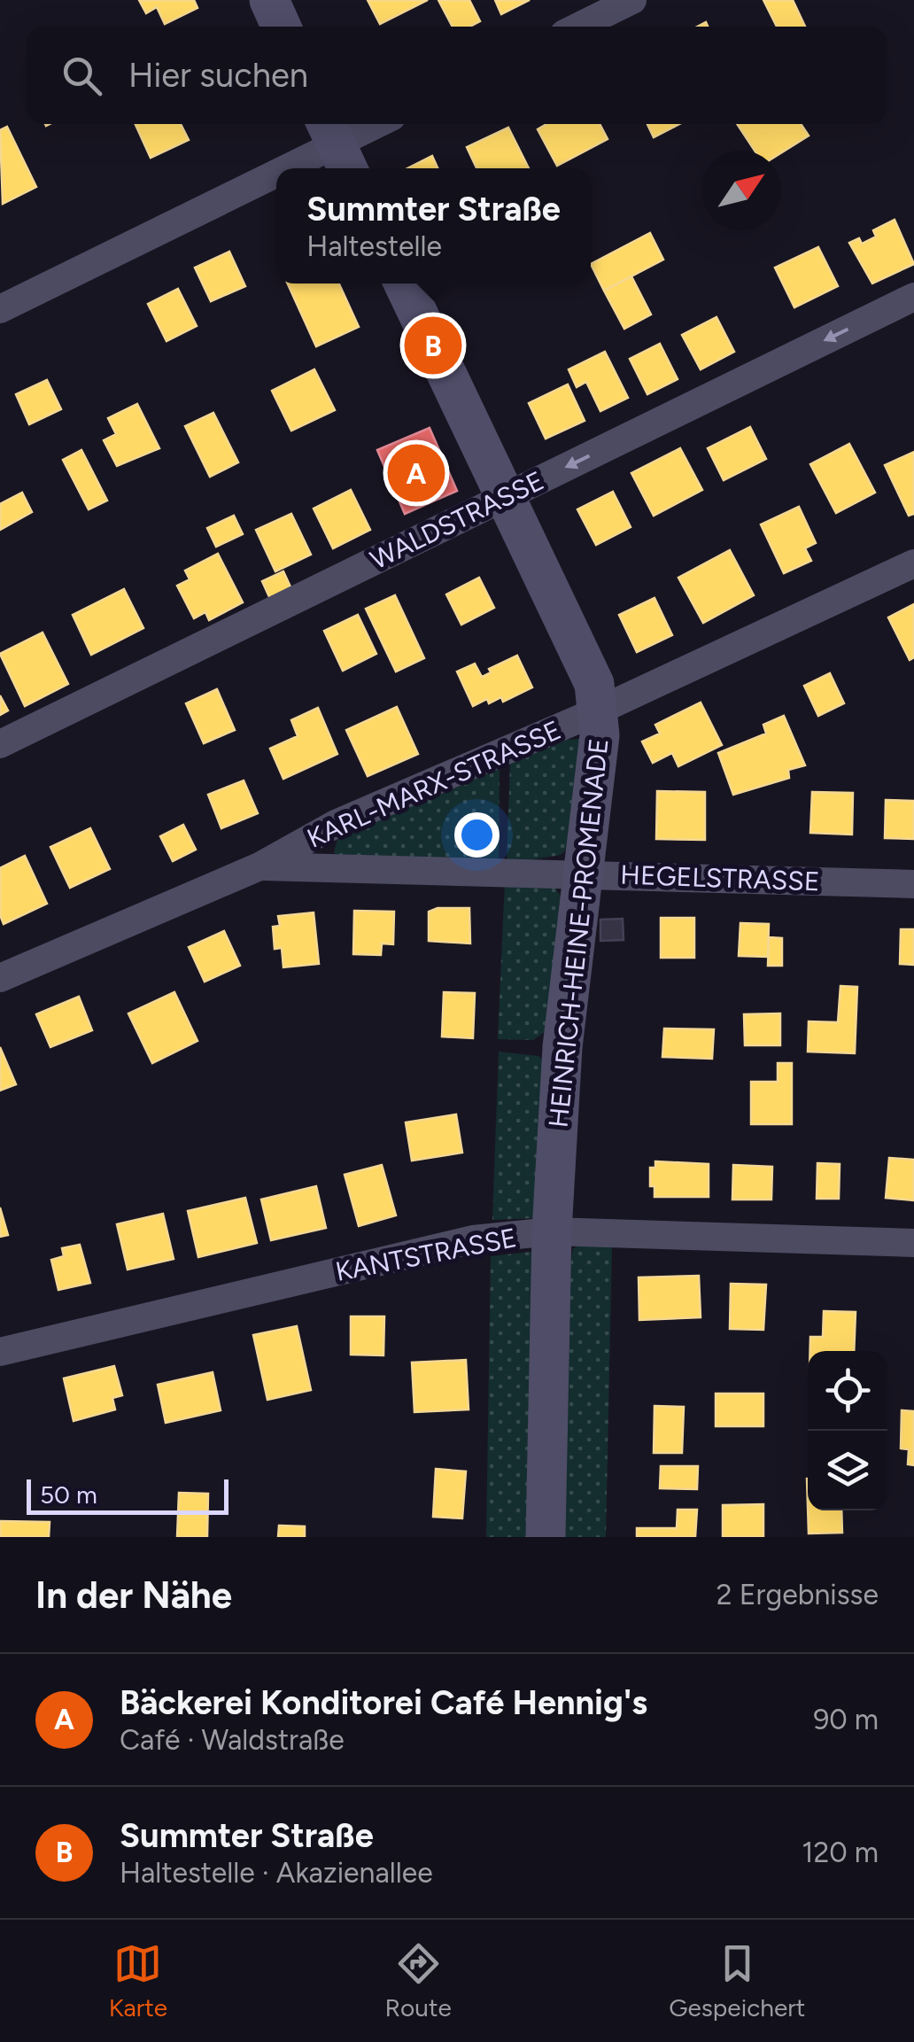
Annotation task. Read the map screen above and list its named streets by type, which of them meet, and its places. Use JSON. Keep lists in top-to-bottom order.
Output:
{
  "streets": {
    "street": [
      "WALDSTRASSE",
      "KARL-MARX-STRASSE",
      "HEGELSTRASSE",
      "HEINRICH-HEINE-PROMENADE",
      "KANTSTRASSE"
    ]
  },
  "crossings": [
    ["WALDSTRASSE", "HEINRICH-HEINE-PROMENADE"],
    ["KARL-MARX-STRASSE", "HEGELSTRASSE"],
    ["KARL-MARX-STRASSE", "HEINRICH-HEINE-PROMENADE"],
    ["HEGELSTRASSE", "HEINRICH-HEINE-PROMENADE"],
    ["HEINRICH-HEINE-PROMENADE", "KANTSTRASSE"]
  ],
  "one_way": ["WALDSTRASSE"],
  "scale_bar": "50 m",
  "north": "top right",
  "page": {
    "search": "Hier suchen",
    "popup": ["Summter Straße", "Haltestelle"],
    "pins": ["B", "A"],
    "scale": "50 m",
    "heading": ["In der Nähe", "2 Ergebnisse"],
    "list": [
      {
        "mark": "A",
        "name": "Bäckerei Konditorei Café Hennig's",
        "note": "Café · Waldstraße",
        "value": "90 m"
      },
      {
        "mark": "B",
        "name": "Summter Straße",
        "note": "Haltestelle · Akazienallee",
        "value": "120 m"
      }
    ],
    "nav": ["Karte", "Route", "Gespeichert"]
  }
}
